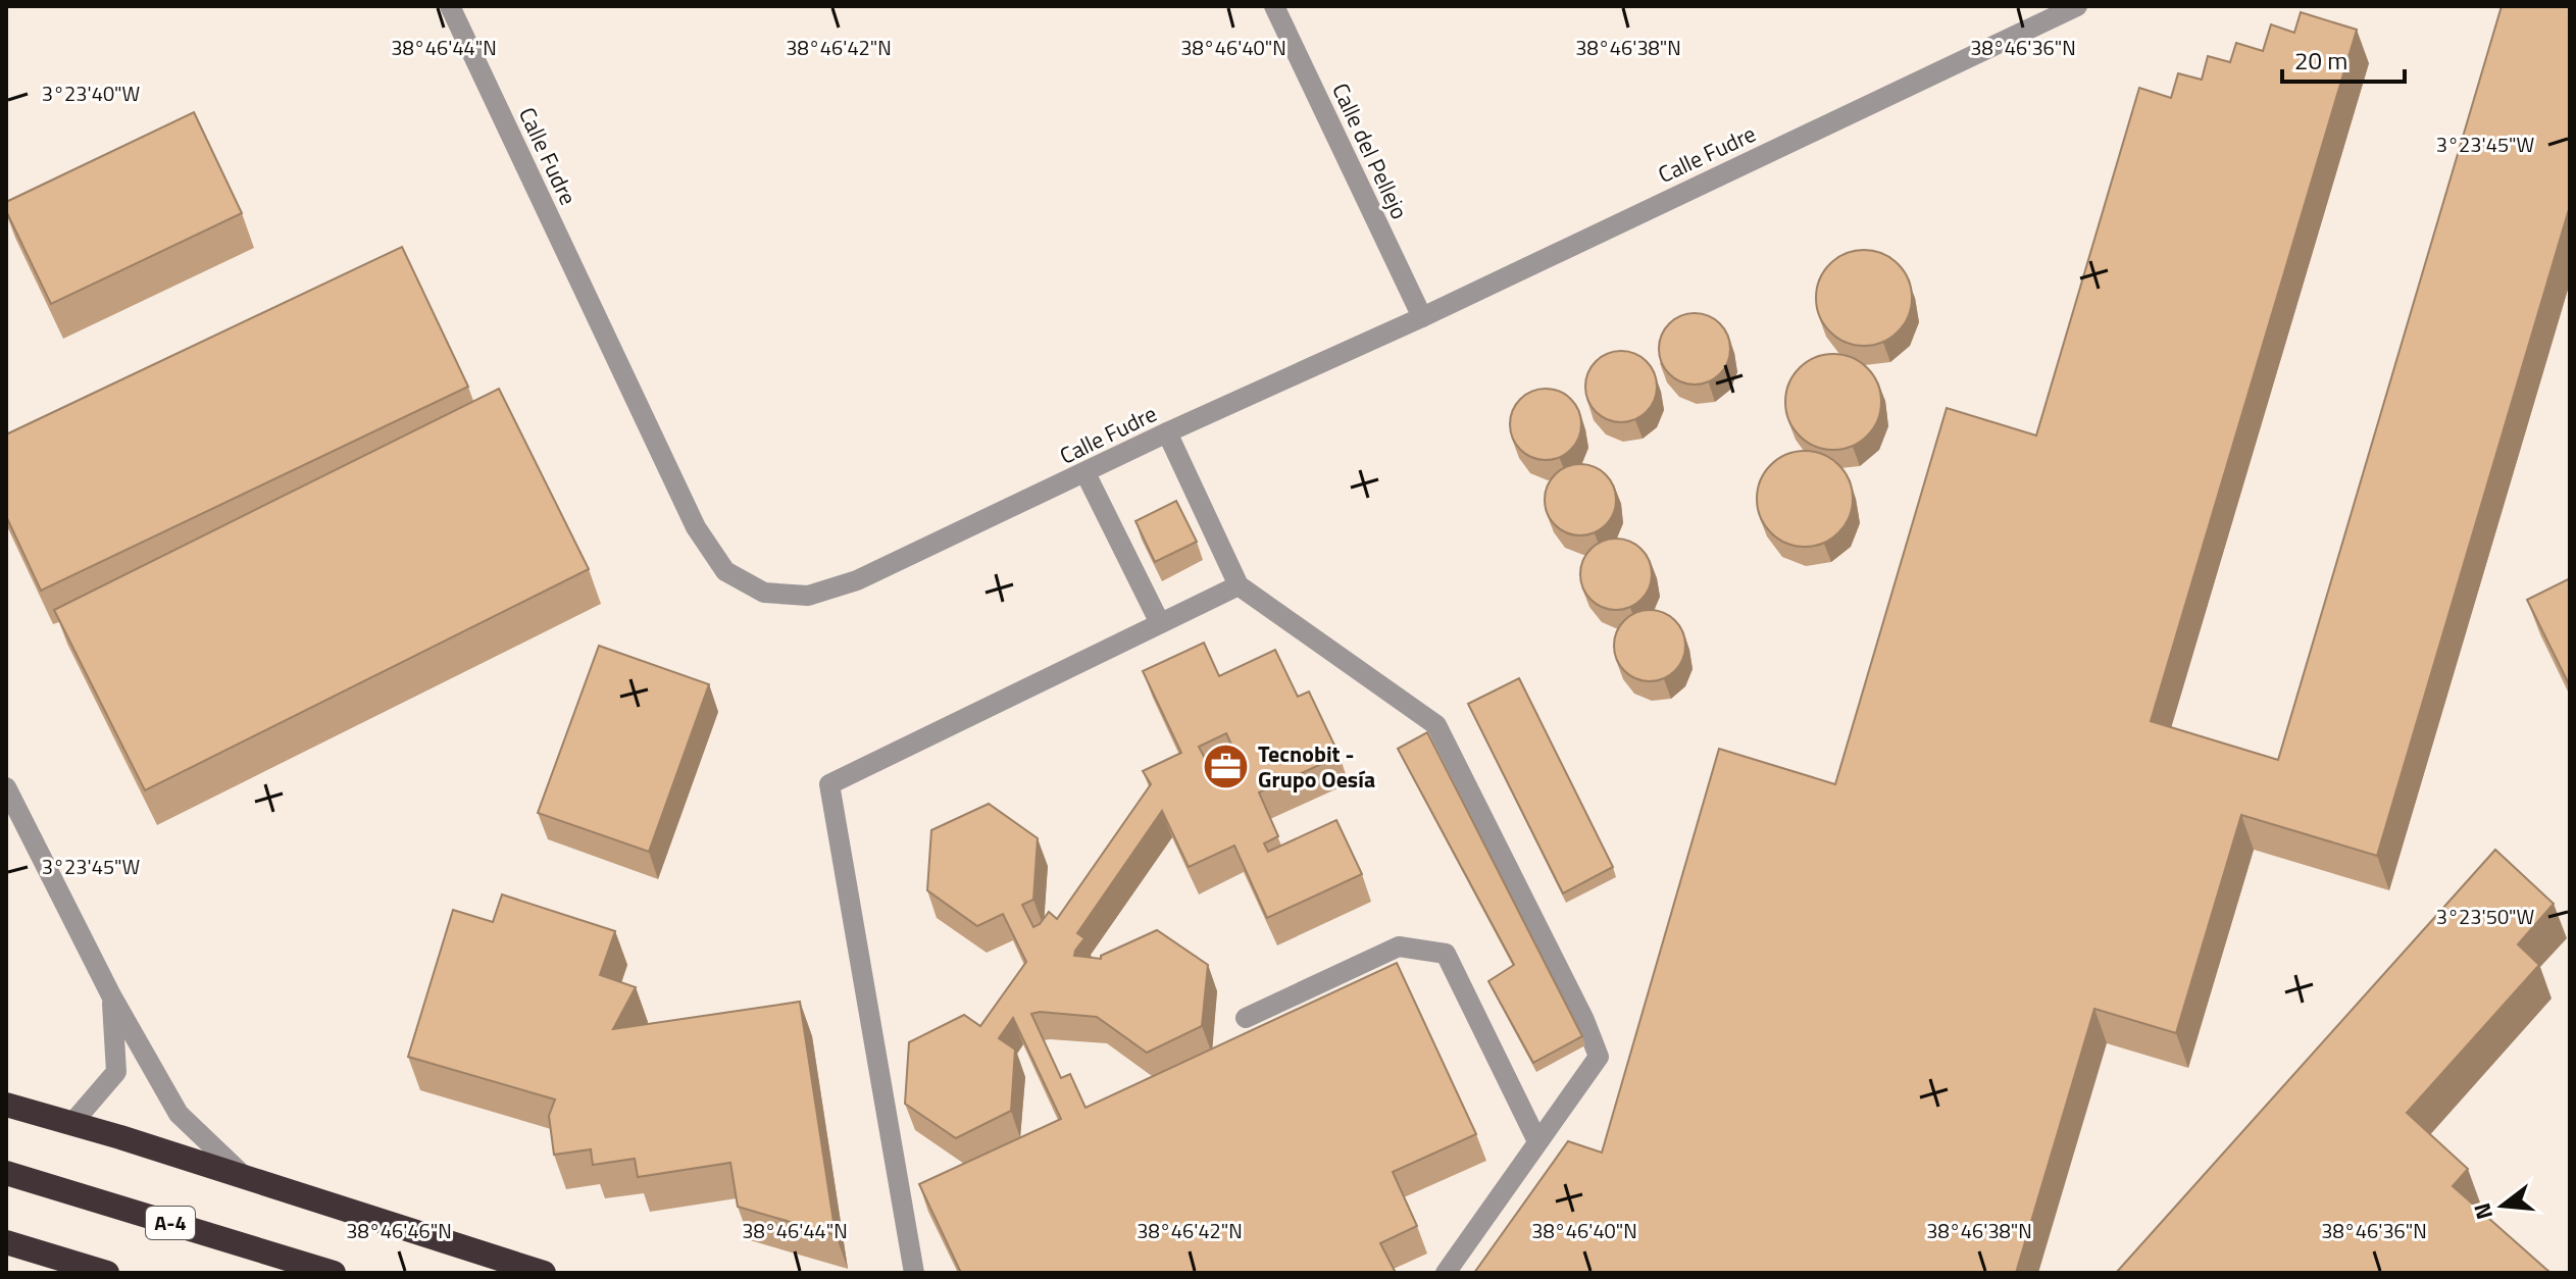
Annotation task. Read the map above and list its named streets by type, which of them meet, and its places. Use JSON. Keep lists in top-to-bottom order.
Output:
{
  "streets": {
    "highway": ["A-4"],
    "street": ["Calle del Pellejo", "Calle Fudre"]
  },
  "crossings": [
    ["Calle del Pellejo", "Calle Fudre"]
  ],
  "places": {
    "office": ["Tecnobit - Grupo Oesía"]
  },
  "scale_bar": "20 m",
  "north": "left",
  "coordinates": [
    "38°46'44\"N",
    "38°46'42\"N",
    "38°46'40\"N",
    "38°46'38\"N",
    "38°46'36\"N",
    "3°23'40\"W",
    "3°23'45\"W",
    "3°23'50\"W",
    "38°46'46\"N"
  ]
}
